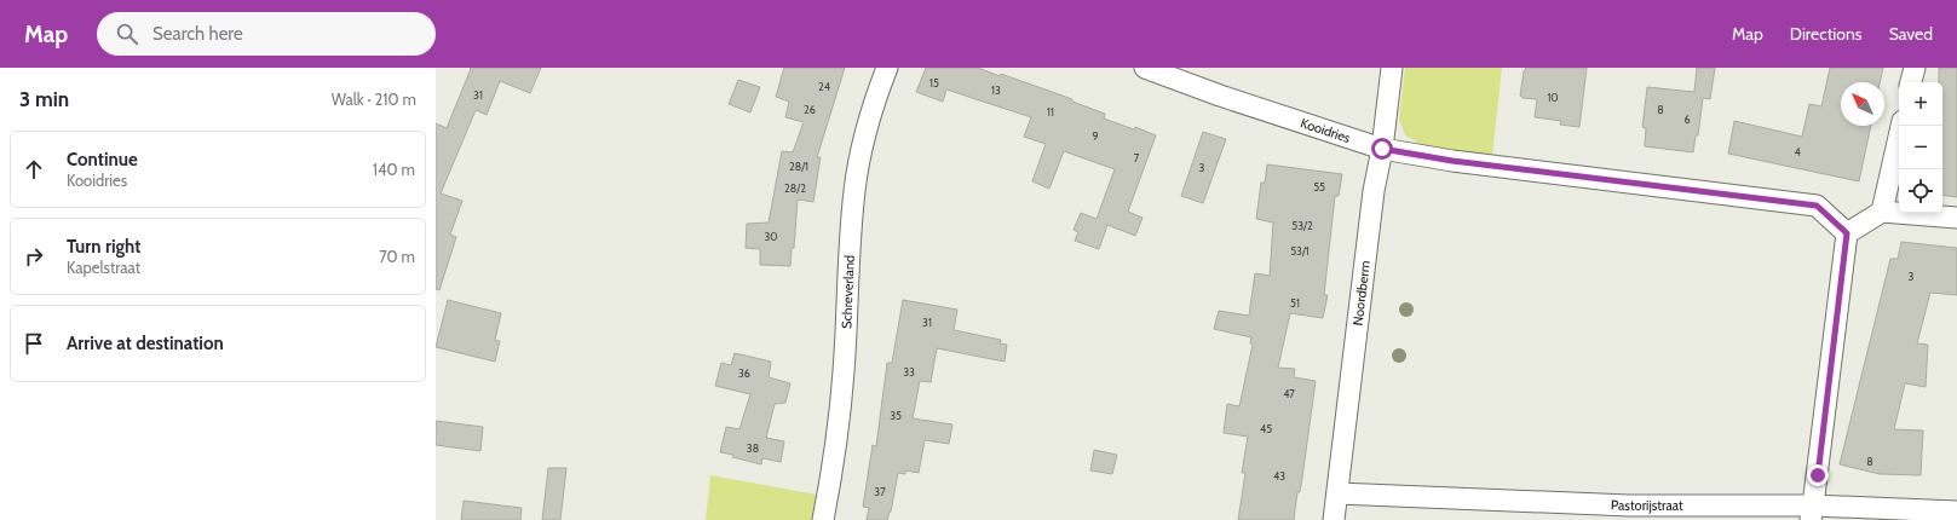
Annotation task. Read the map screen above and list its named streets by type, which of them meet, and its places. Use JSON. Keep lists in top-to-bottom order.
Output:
{
  "streets": {
    "street": [
      "Kooidries",
      "Schreverland",
      "Noordberm",
      "Pastorijstraat"
    ]
  },
  "crossings": [
    ["Kooidries", "Noordberm"],
    ["Noordberm", "Pastorijstraat"]
  ],
  "house_numbers": [
    "15",
    "24",
    "13",
    "31",
    "10",
    "26",
    "8",
    "11",
    "6",
    "9",
    "4",
    "7",
    "28/1",
    "3",
    "55",
    "28/2",
    "53/2",
    "30",
    "53/1",
    "3",
    "51",
    "31",
    "33",
    "36",
    "47",
    "35",
    "45",
    "38",
    "8",
    "43",
    "37"
  ],
  "north": "top left",
  "page": {
    "header": "Map",
    "search": "Search here",
    "nav": ["Map", "Directions", "Saved"],
    "heading": ["3 min", "Walk · 210 m"],
    "map_buttons": ["+", "−"],
    "list": [
      ["Continue", "Kooidries", "140 m"],
      ["Turn right", "Kapelstraat", "70 m"],
      "Arrive at destination"
    ]
  }
}
